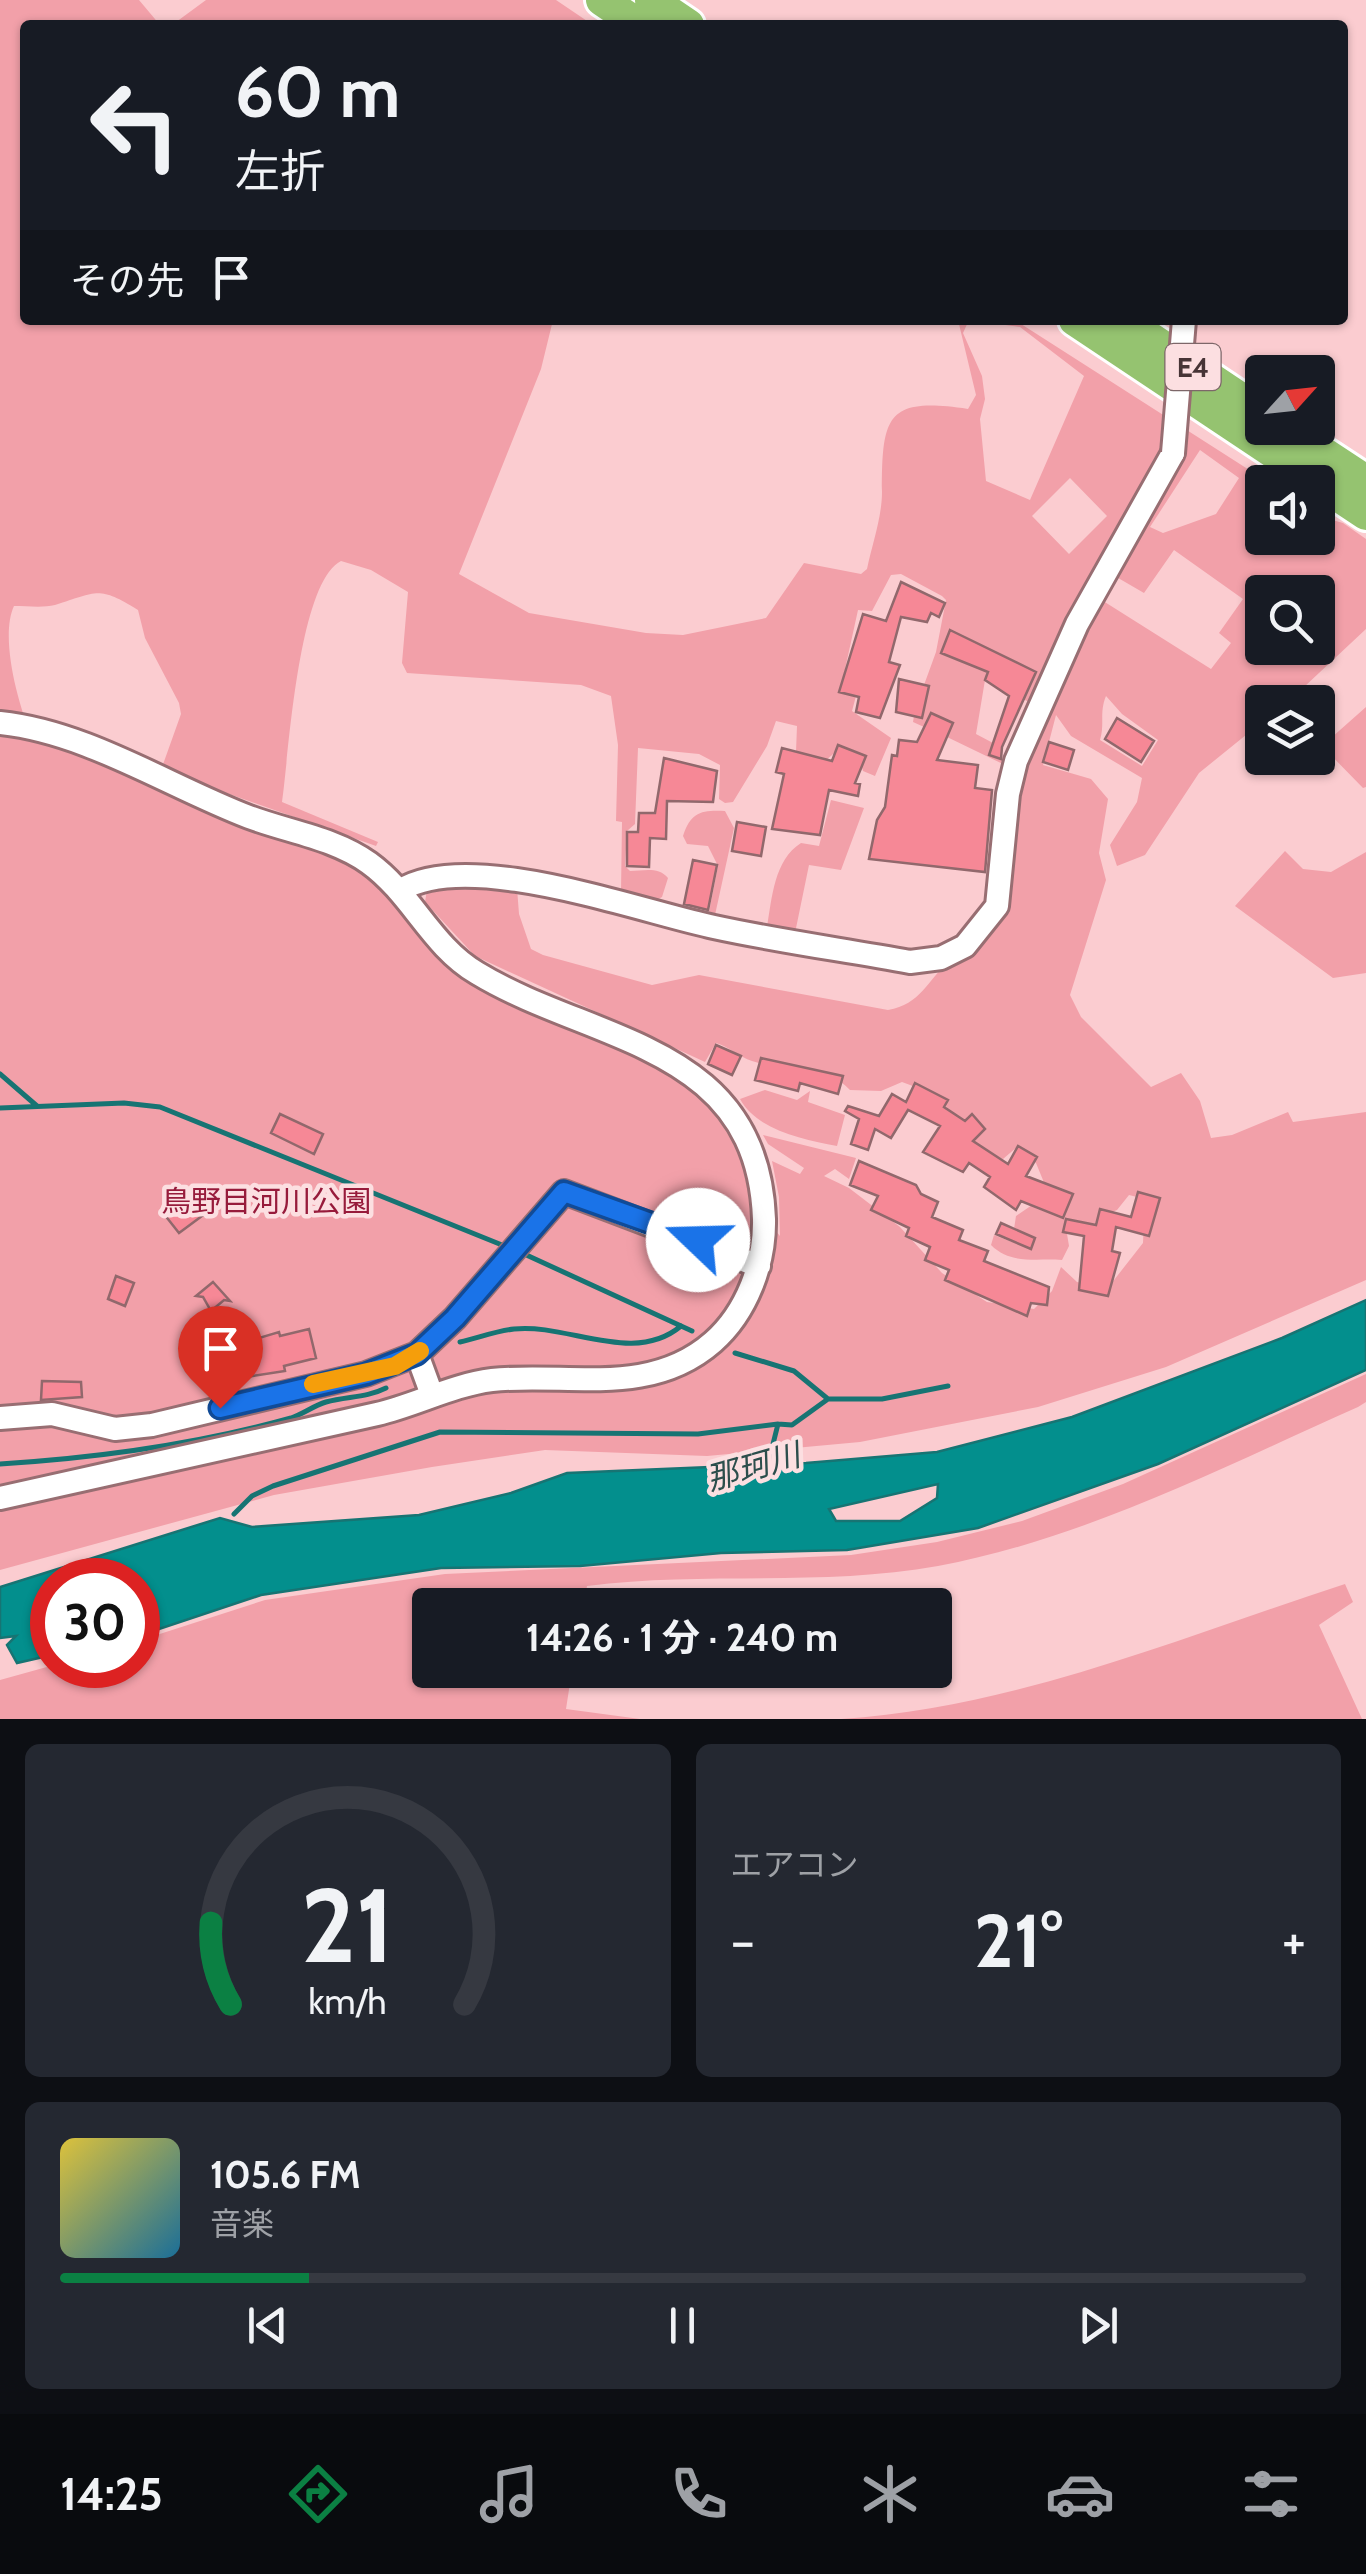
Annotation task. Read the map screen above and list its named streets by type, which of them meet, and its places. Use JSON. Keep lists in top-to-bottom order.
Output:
{
  "streets": {
    "highway": ["E4"]
  },
  "water": ["那珂川"],
  "parks": ["鳥野目河川公園"],
  "north": "top right",
  "page": {
    "turn": ["60 m", "左折"],
    "then": "その先",
    "limit": "30",
    "trip": "14:26 · 1 分 · 240 m",
    "tile": "エアコン",
    "heat": ["−", "21°", "+"],
    "song": ["105.6 FM", "音楽"],
    "tabs": "14:25",
    "gauge": ["21", "km/h"]
  }
}
